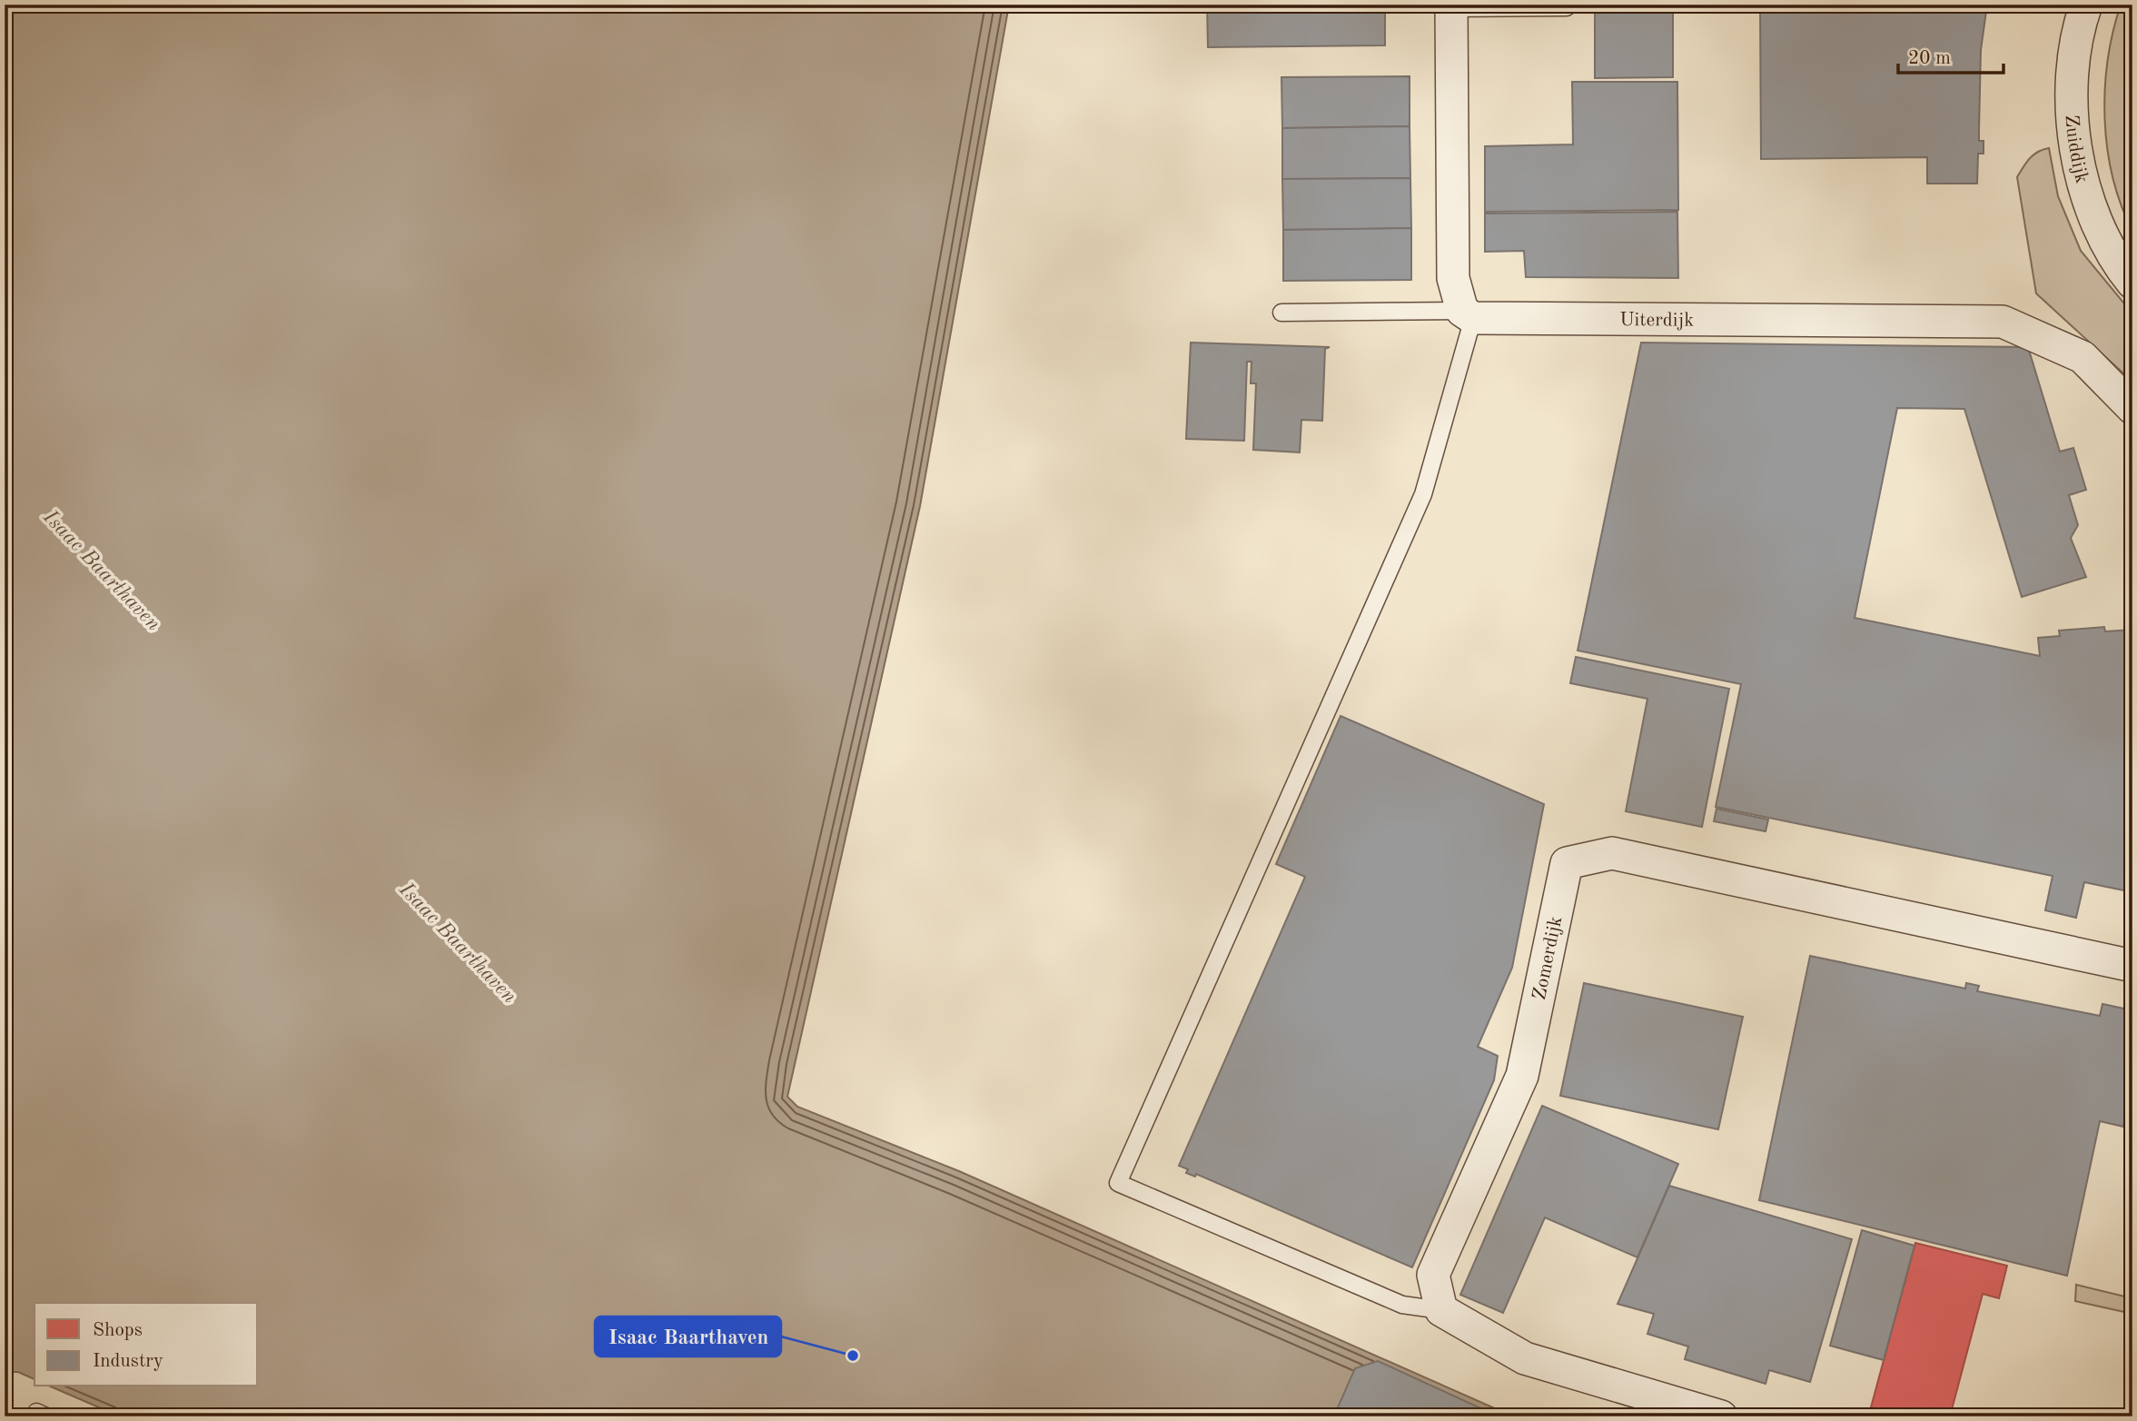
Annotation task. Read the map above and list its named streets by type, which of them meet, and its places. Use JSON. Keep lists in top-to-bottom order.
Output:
{
  "streets": {
    "street": ["Zuiddijk", "Uiterdijk", "Zomerdijk"]
  },
  "water": ["Isaac Baarthaven"],
  "places": ["Isaac Baarthaven"],
  "legend": ["Shops", "Industry"],
  "scale_bar": "20 m"
}
